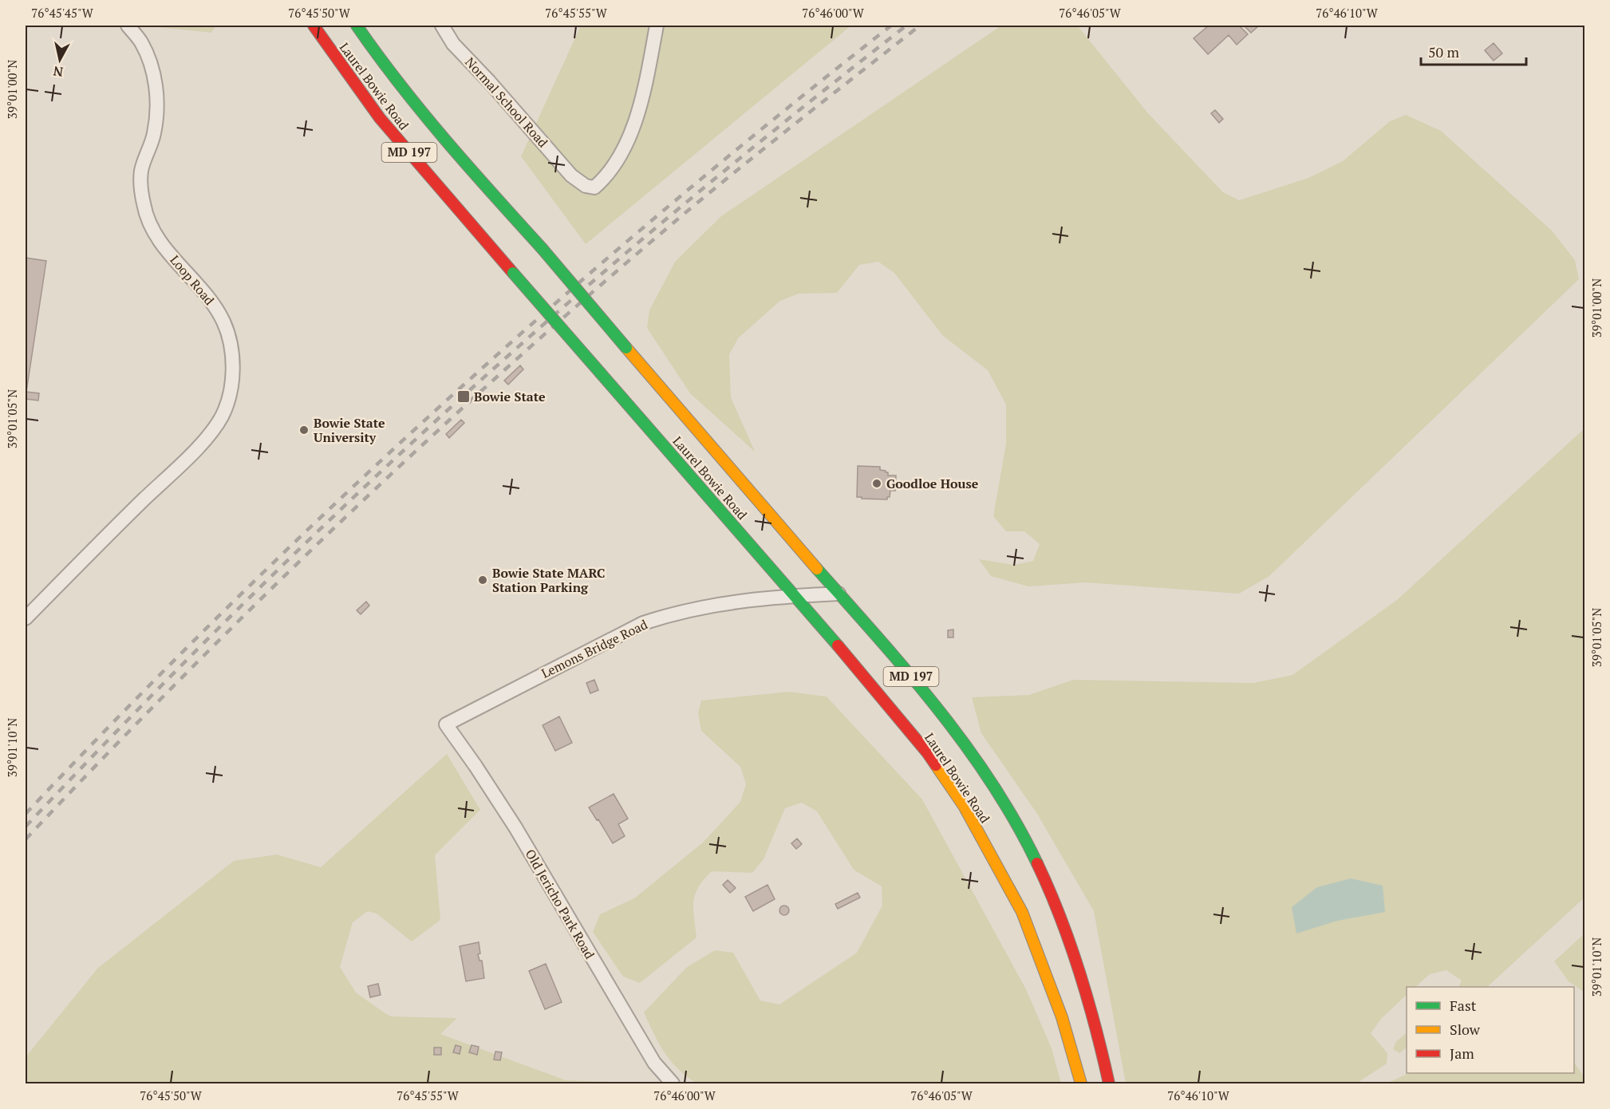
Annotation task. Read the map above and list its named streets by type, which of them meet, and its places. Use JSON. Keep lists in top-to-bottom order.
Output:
{
  "streets": {
    "main road": ["Laurel Bowie Road", "MD 197"],
    "street": [
      "Normal School Road",
      "Loop Road",
      "Lemons Bridge Road",
      "Old Jericho Park Road"
    ]
  },
  "crossings": [
    ["Laurel Bowie Road", "Lemons Bridge Road"],
    ["Lemons Bridge Road", "Old Jericho Park Road"]
  ],
  "places": {
    "transit": ["Bowie State"],
    "other": ["Bowie State University", "Goodloe House", "Bowie State MARC Station Parking"]
  },
  "legend": ["Fast", "Slow", "Jam"],
  "scale_bar": "50 m",
  "north": "bottom",
  "coordinates": [
    "76°45'45\"W",
    "76°45'50\"W",
    "76°45'55\"W",
    "76°46'00\"W",
    "76°46'05\"W",
    "76°46'10\"W",
    "39°01'00\"N",
    "39°01'05\"N",
    "39°01'10\"N"
  ]
}
